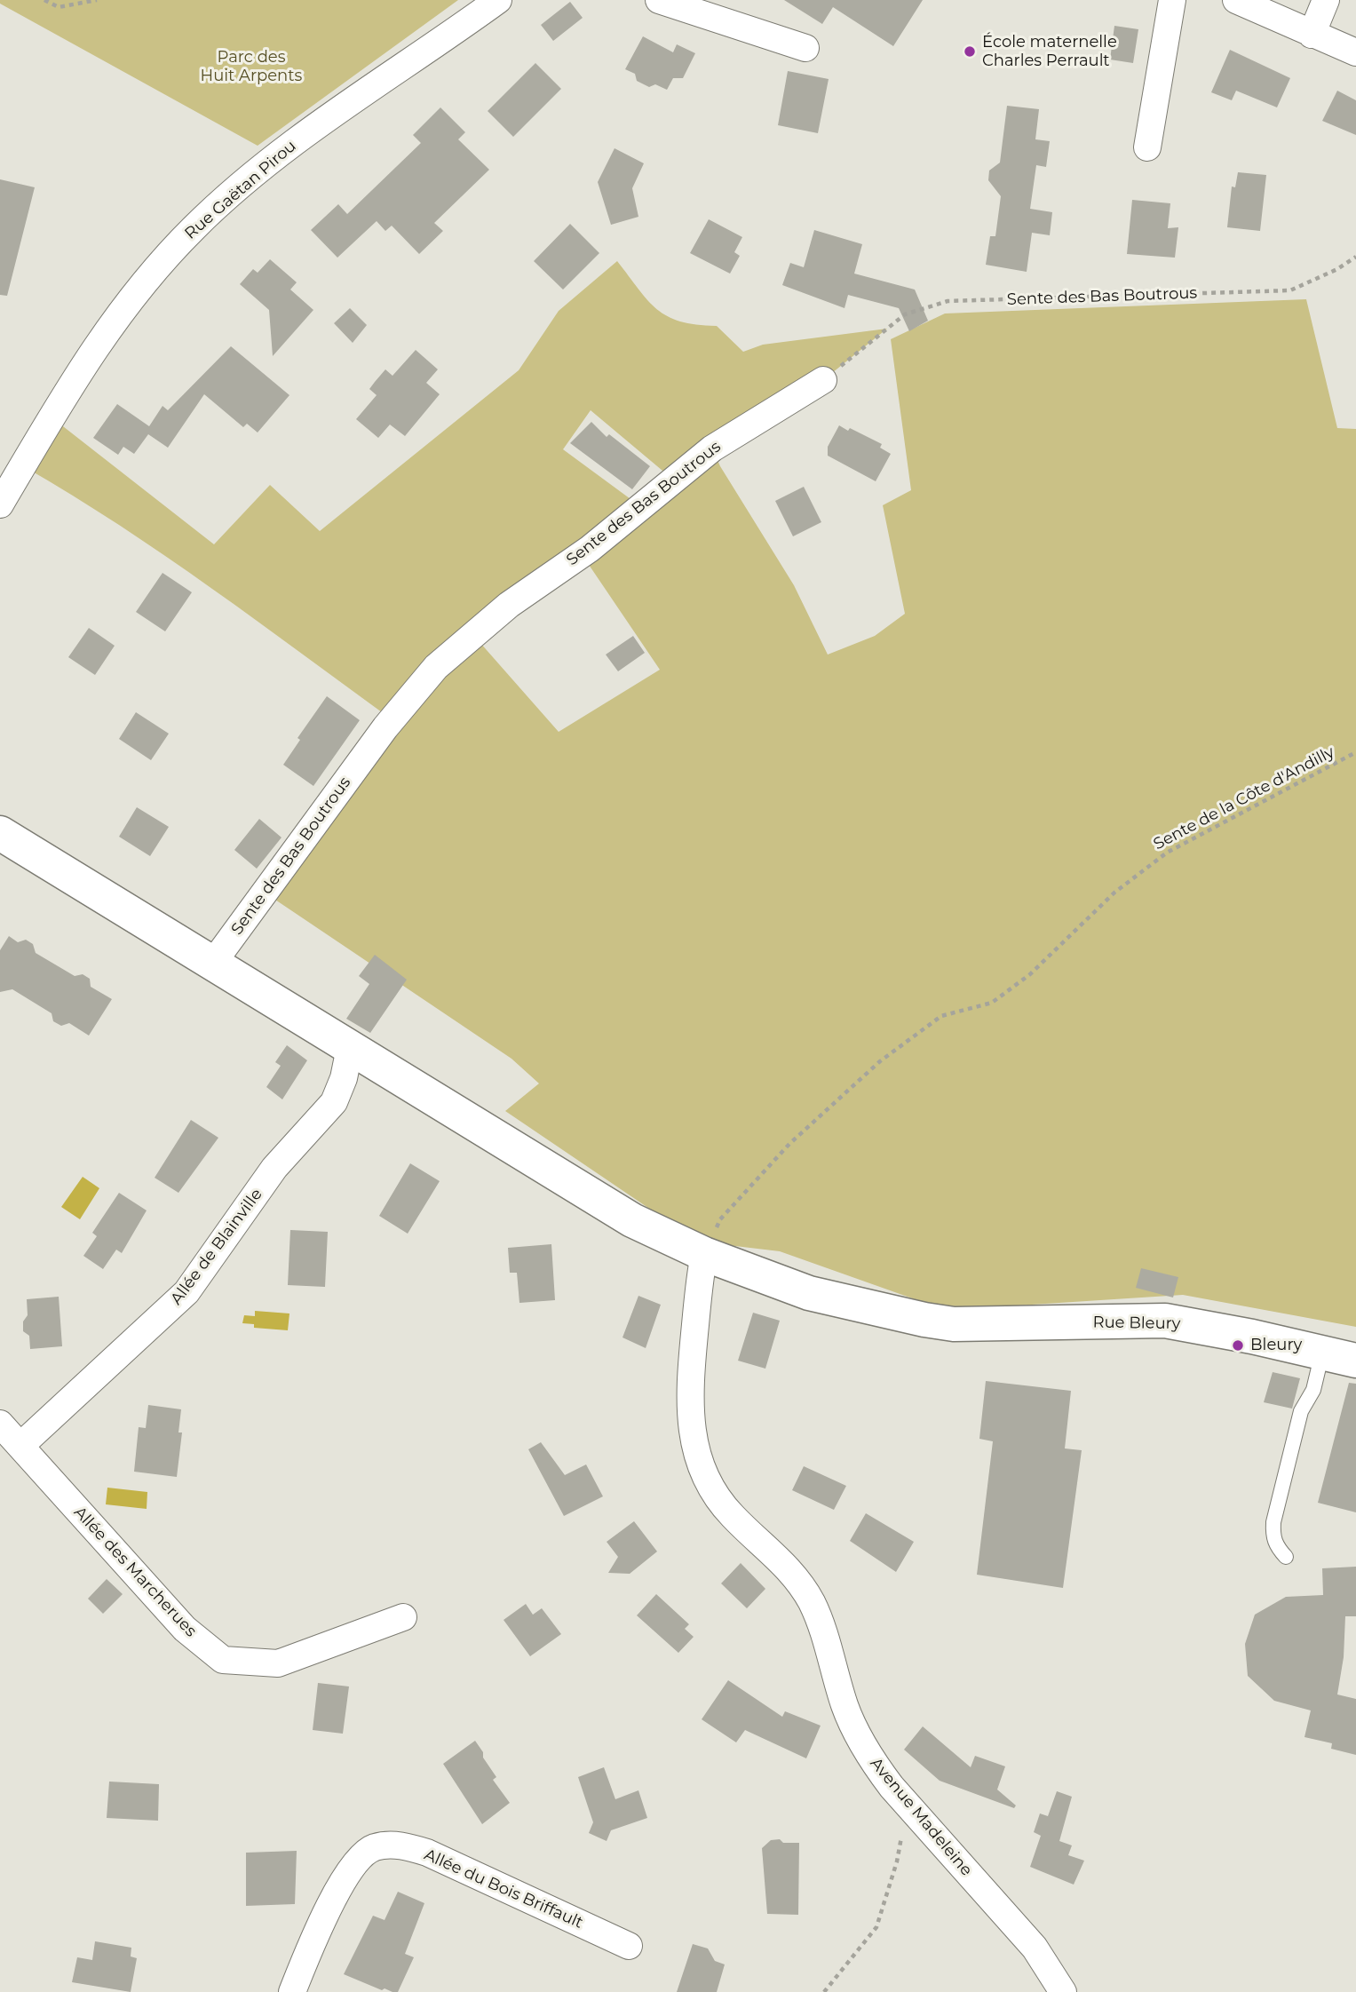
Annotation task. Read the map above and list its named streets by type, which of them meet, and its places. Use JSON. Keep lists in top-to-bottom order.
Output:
{
  "streets": {
    "street": [
      "Rue Gaëtan Pirou",
      "Sente des Bas Boutrous",
      "Allée de Blainville",
      "Rue Bleury",
      "Allée des Marcherues",
      "Avenue Madeleine",
      "Allée du Bois Briffault"
    ],
    "path": ["Sente de la Côte d'Andilly"]
  },
  "crossings": [
    ["Sente des Bas Boutrous", "Rue Bleury"],
    ["Sente de la Côte d'Andilly", "Rue Bleury"],
    ["Sente de la Côte d'Andilly", "Avenue Madeleine"],
    ["Allée de Blainville", "Rue Bleury"],
    ["Allée de Blainville", "Allée des Marcherues"],
    ["Rue Bleury", "Avenue Madeleine"]
  ],
  "parks": ["Parc des Huit Arpents"],
  "places": ["École maternelle Charles Perrault", "Bleury"]
}
